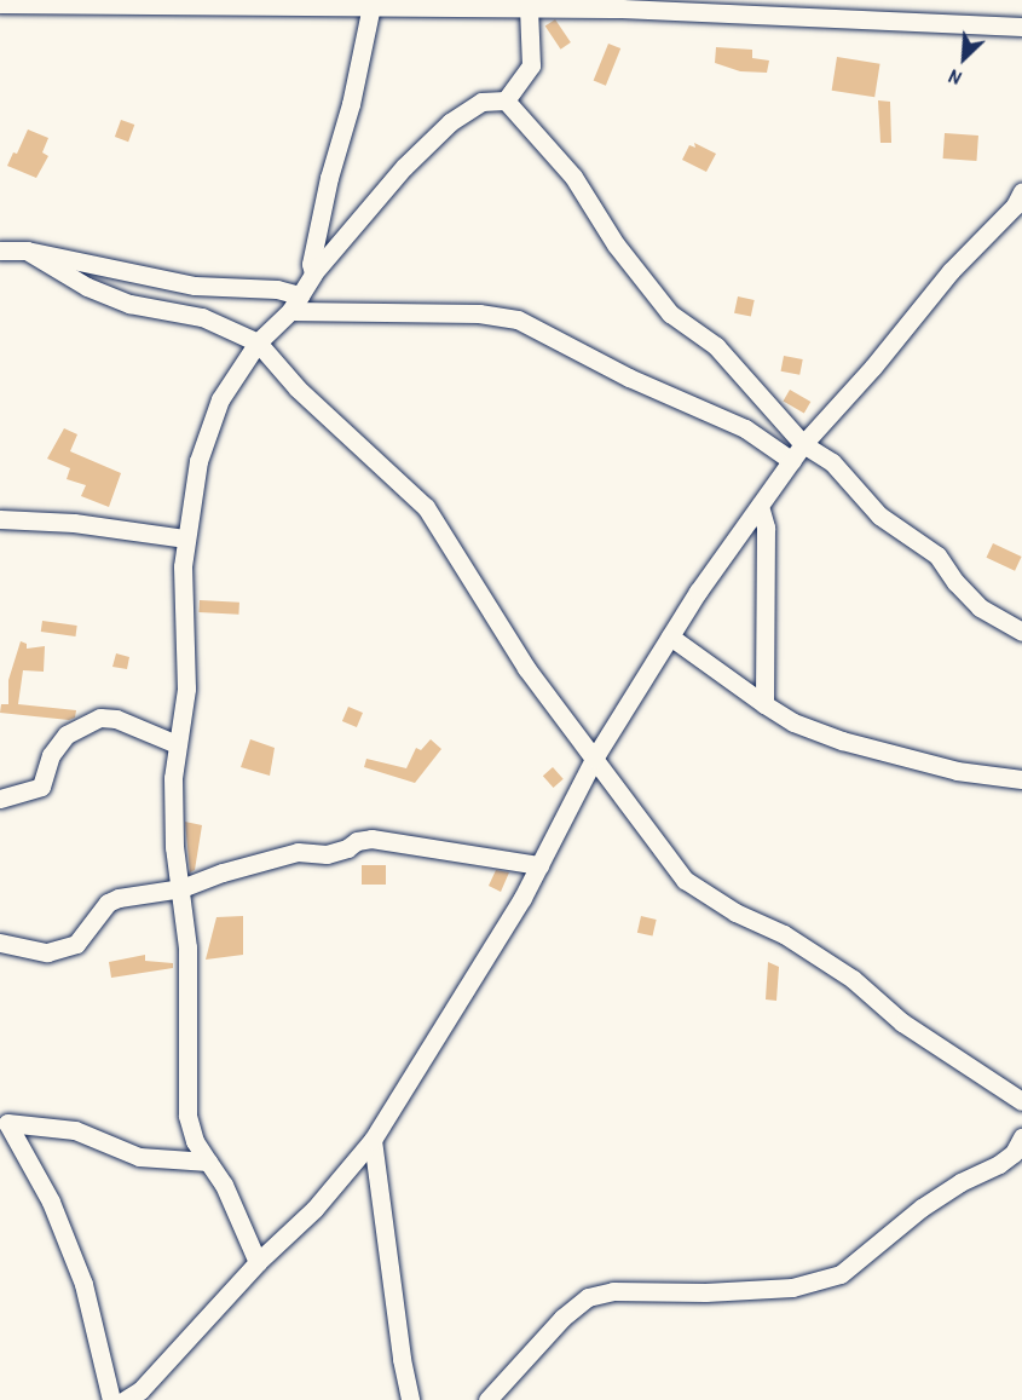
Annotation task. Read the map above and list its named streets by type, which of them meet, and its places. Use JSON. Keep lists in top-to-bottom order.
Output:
{
  "north": "bottom left"
}
